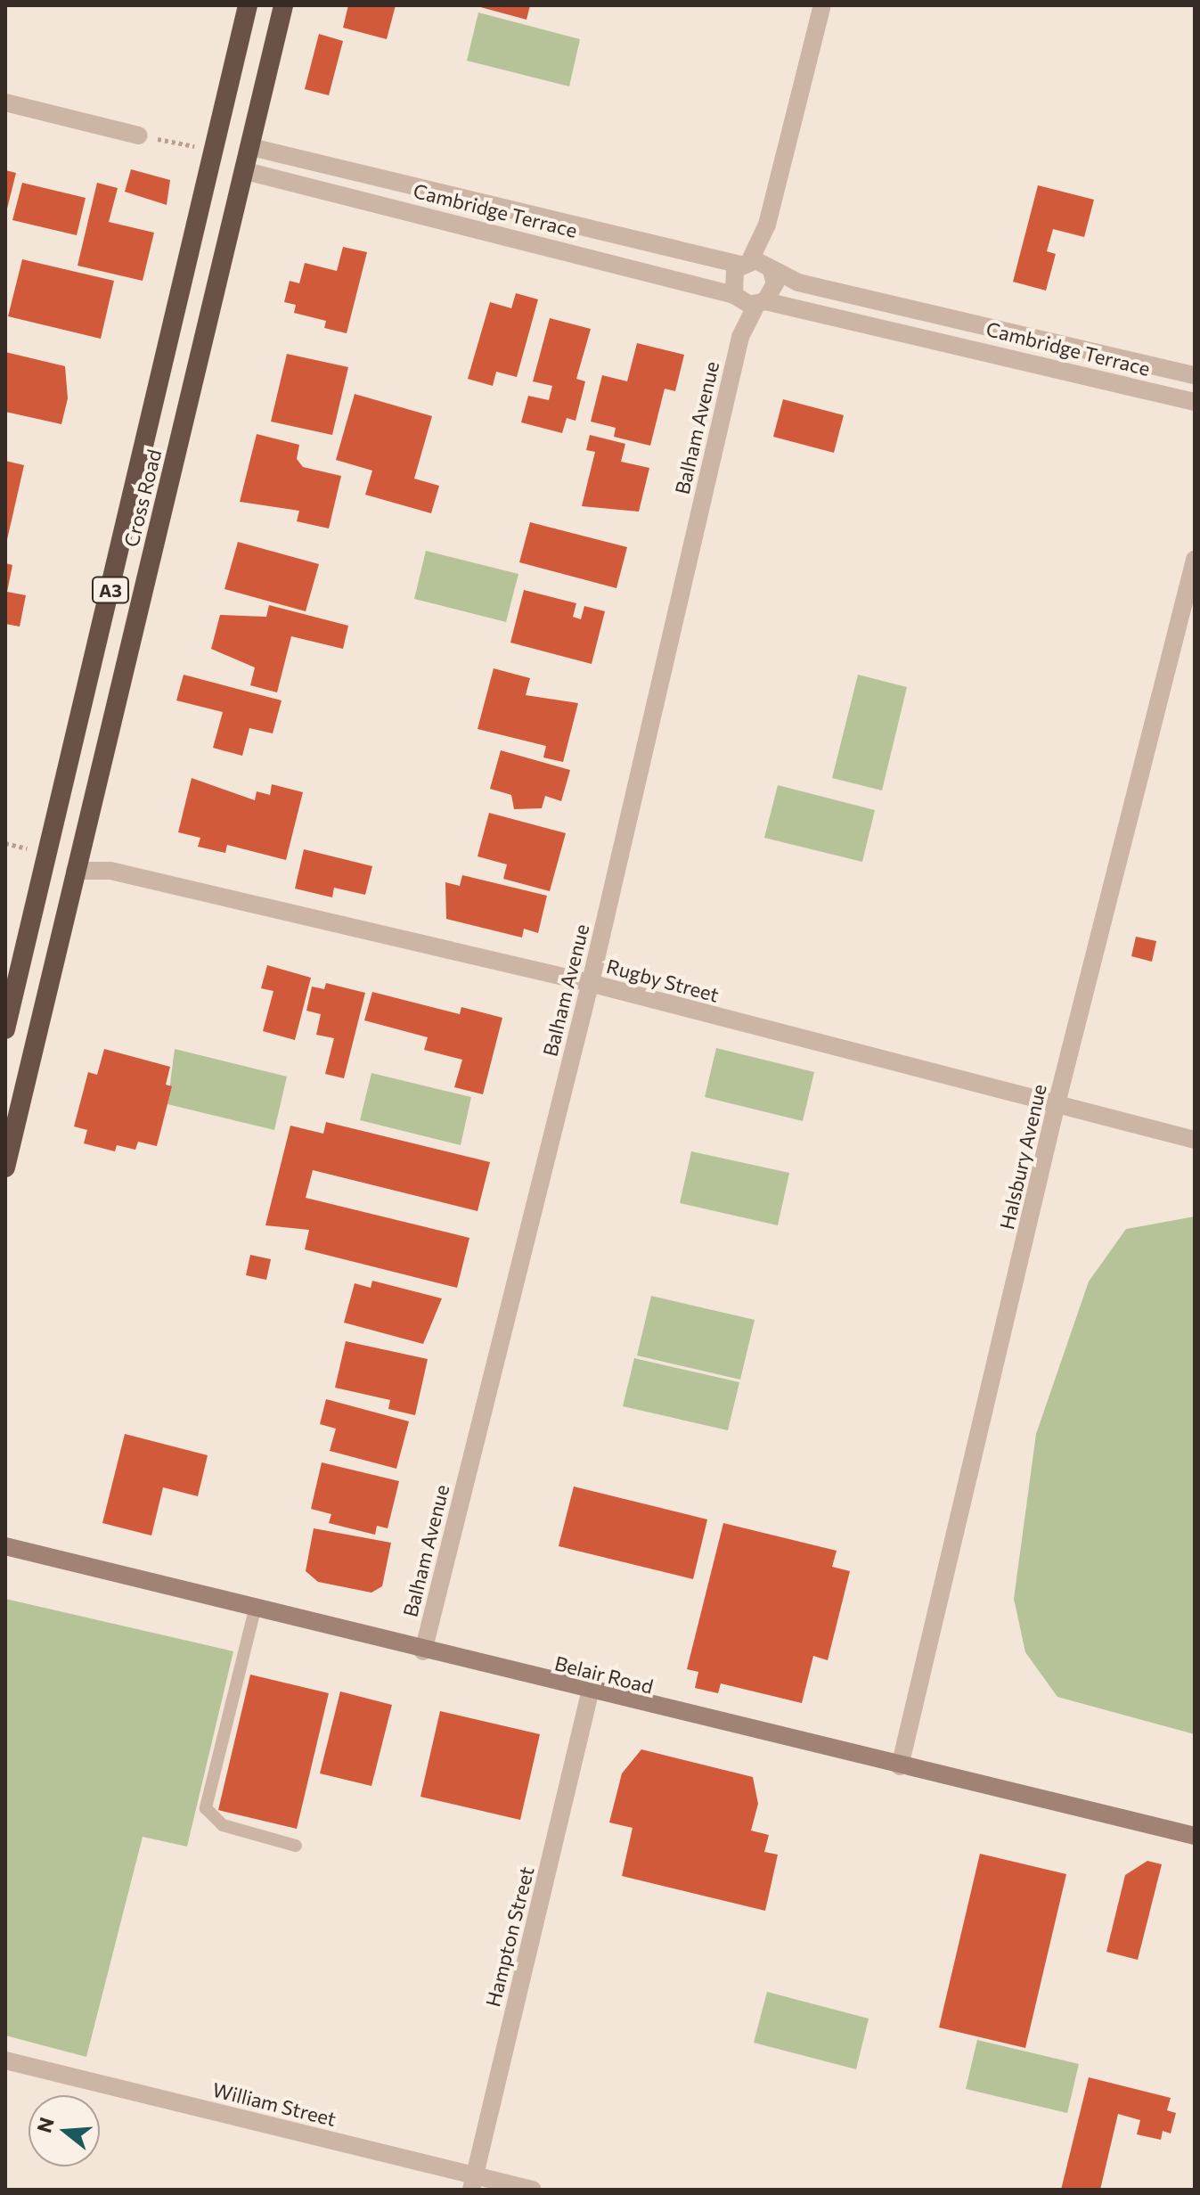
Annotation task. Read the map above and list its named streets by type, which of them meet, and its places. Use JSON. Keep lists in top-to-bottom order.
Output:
{
  "streets": {
    "highway": ["Cross Road", "A3"],
    "main road": ["Belair Road"],
    "street": [
      "Cambridge Terrace",
      "Balham Avenue",
      "Rugby Street",
      "Halsbury Avenue",
      "Hampton Street",
      "William Street"
    ]
  },
  "crossings": [
    ["Cambridge Terrace", "Balham Avenue"],
    ["Cambridge Terrace", "Cross Road"],
    ["Balham Avenue", "Rugby Street"],
    ["Balham Avenue", "Belair Road"],
    ["Cross Road", "Rugby Street"],
    ["Rugby Street", "Halsbury Avenue"],
    ["Halsbury Avenue", "Belair Road"],
    ["Belair Road", "Hampton Street"],
    ["Hampton Street", "William Street"]
  ],
  "north": "left"
}
